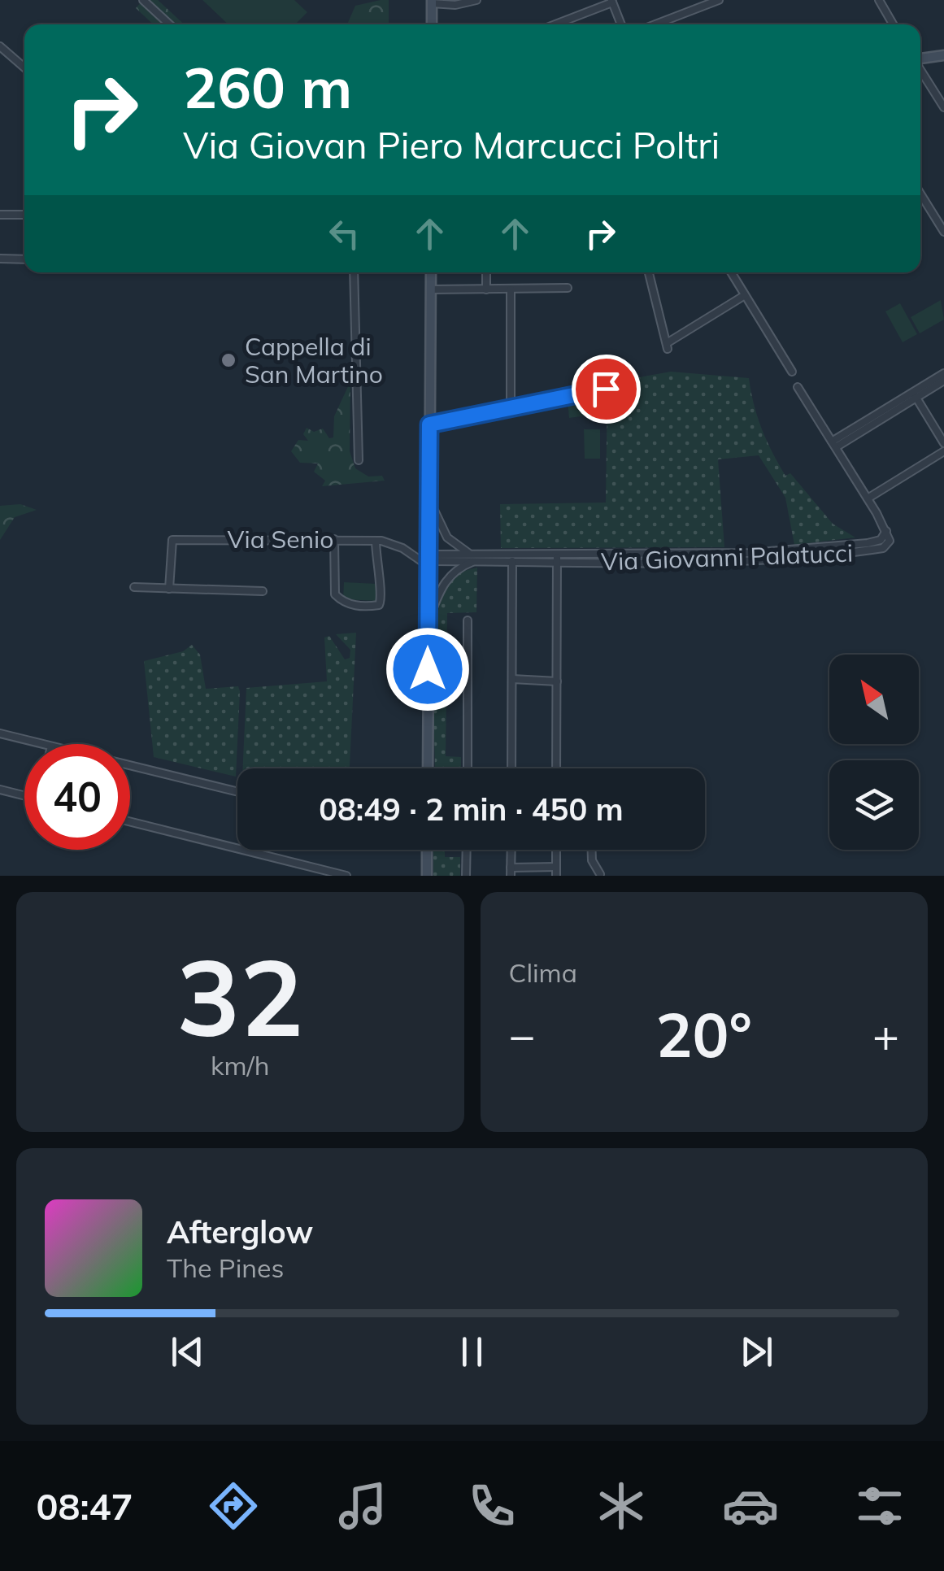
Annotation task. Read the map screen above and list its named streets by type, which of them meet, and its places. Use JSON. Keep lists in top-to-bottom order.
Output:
{
  "streets": {
    "street": ["Via Senio", "Via Giovanni Palatucci"]
  },
  "crossings": [
    ["Via Senio", "Via Giovanni Palatucci"]
  ],
  "places": ["Cappella di San Martino"],
  "north": "top left",
  "page": {
    "turn": ["260 m", "Via Giovan Piero Marcucci Poltri"],
    "limit": "40",
    "trip": "08:49 · 2 min · 450 m",
    "tile": [
      ["32", "km/h"],
      "Clima"
    ],
    "heat": ["−", "20°", "+"],
    "song": ["Afterglow", "The Pines"],
    "tabs": "08:47"
  }
}
